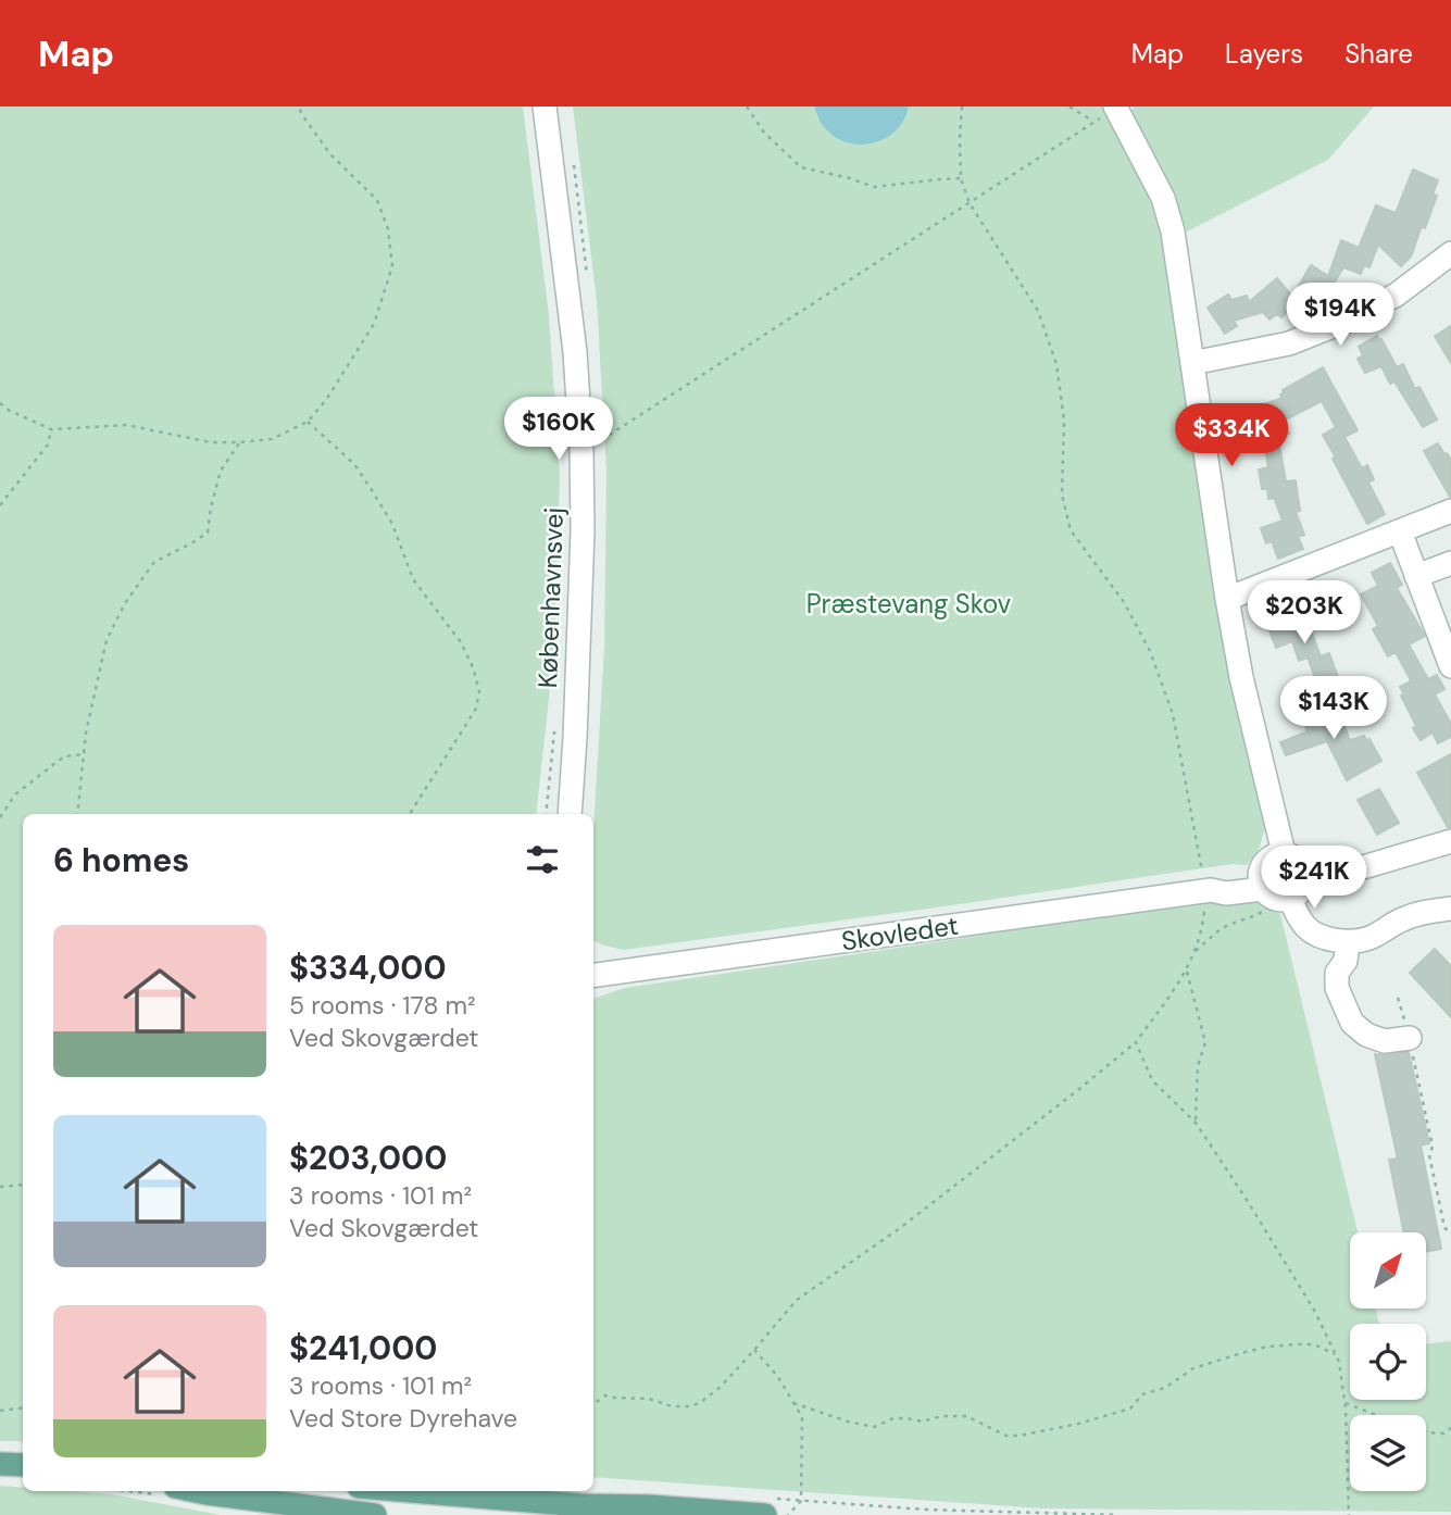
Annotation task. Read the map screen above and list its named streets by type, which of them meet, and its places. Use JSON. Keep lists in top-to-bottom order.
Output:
{
  "streets": {
    "street": ["Københavnsvej", "Skovledet"]
  },
  "parks": ["Præstevang Skov"],
  "north": "top right",
  "page": {
    "header": "Map",
    "nav": ["Map", "Layers", "Share"],
    "price": [
      "$194K",
      "$160K",
      "$334K",
      "$203K",
      "$143K",
      "$241K"
    ],
    "heading": "6 homes",
    "list": [
      {
        "name": "$334,000",
        "note": "5 rooms · 178 m² · Ved Skovgærdet"
      },
      {
        "name": "$203,000",
        "note": "3 rooms · 101 m² · Ved Skovgærdet"
      },
      {
        "name": "$241,000",
        "note": "3 rooms · 101 m² · Ved Store Dyrehave"
      }
    ]
  }
}
